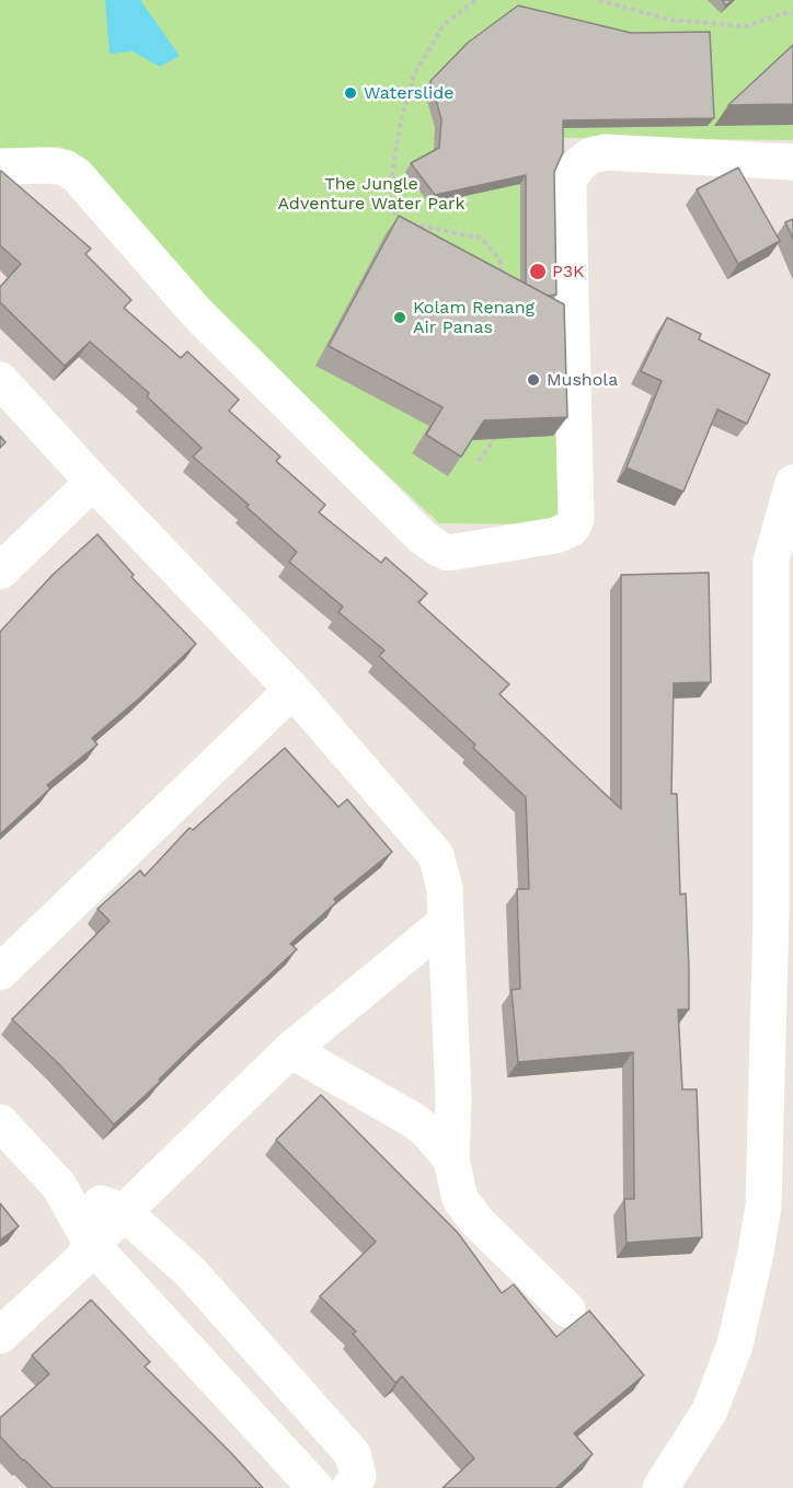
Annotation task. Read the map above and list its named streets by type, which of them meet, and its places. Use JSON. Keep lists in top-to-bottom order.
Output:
{
  "parks": ["The Jungle Adventure Water Park"],
  "places": [
    "Waterslide",
    "P3K",
    "Kolam Renang Air Panas",
    "Mushola"
  ]
}
